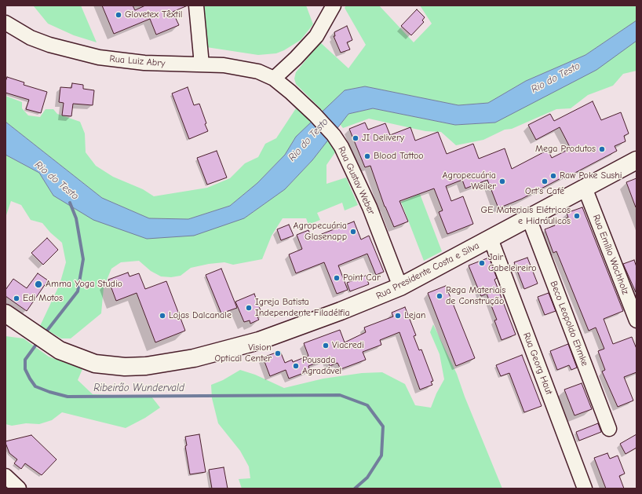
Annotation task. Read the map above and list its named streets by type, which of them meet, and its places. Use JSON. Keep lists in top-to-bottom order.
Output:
{
  "streets": {
    "main road": ["Rua Presidente Costa e Silva"],
    "street": [
      "Rua Luiz Abry",
      "Rua Gustav Weber",
      "Rua Emílio Wachholz",
      "Beco Leopoldo Ehmke",
      "Rua Georg Haut"
    ]
  },
  "crossings": [
    ["Rua Luiz Abry", "Rua Gustav Weber"],
    ["Rua Gustav Weber", "Rua Presidente Costa e Silva"],
    ["Rua Emílio Wachholz", "Rua Presidente Costa e Silva"],
    ["Rua Presidente Costa e Silva", "Beco Leopoldo Ehmke"],
    ["Rua Presidente Costa e Silva", "Rua Georg Haut"]
  ],
  "water": ["Rio do Testo", "Ribeirão Wundervald"],
  "places": [
    "Glovetex Têxtil",
    "JI Delivery",
    "Mega Produtos",
    "Blood Tattoo",
    "Raw Poke Sushi",
    "Agropecuária Weiler",
    "Ort's Café",
    "GE Materiais Elétricos e Hidráulicos",
    "Agropecuária Glasenapp",
    "Jair Cabeleireiro",
    "Point Car",
    "Amma Yoga Studio",
    "Rega Materiais de Construção",
    "Edi Motos",
    "Igreja Batista Independente Filadélfia",
    "Lojas Dalcanale",
    "Lejan",
    "Viacredi",
    "Vision Optical Center",
    "Pousada Agradável"
  ]
}
